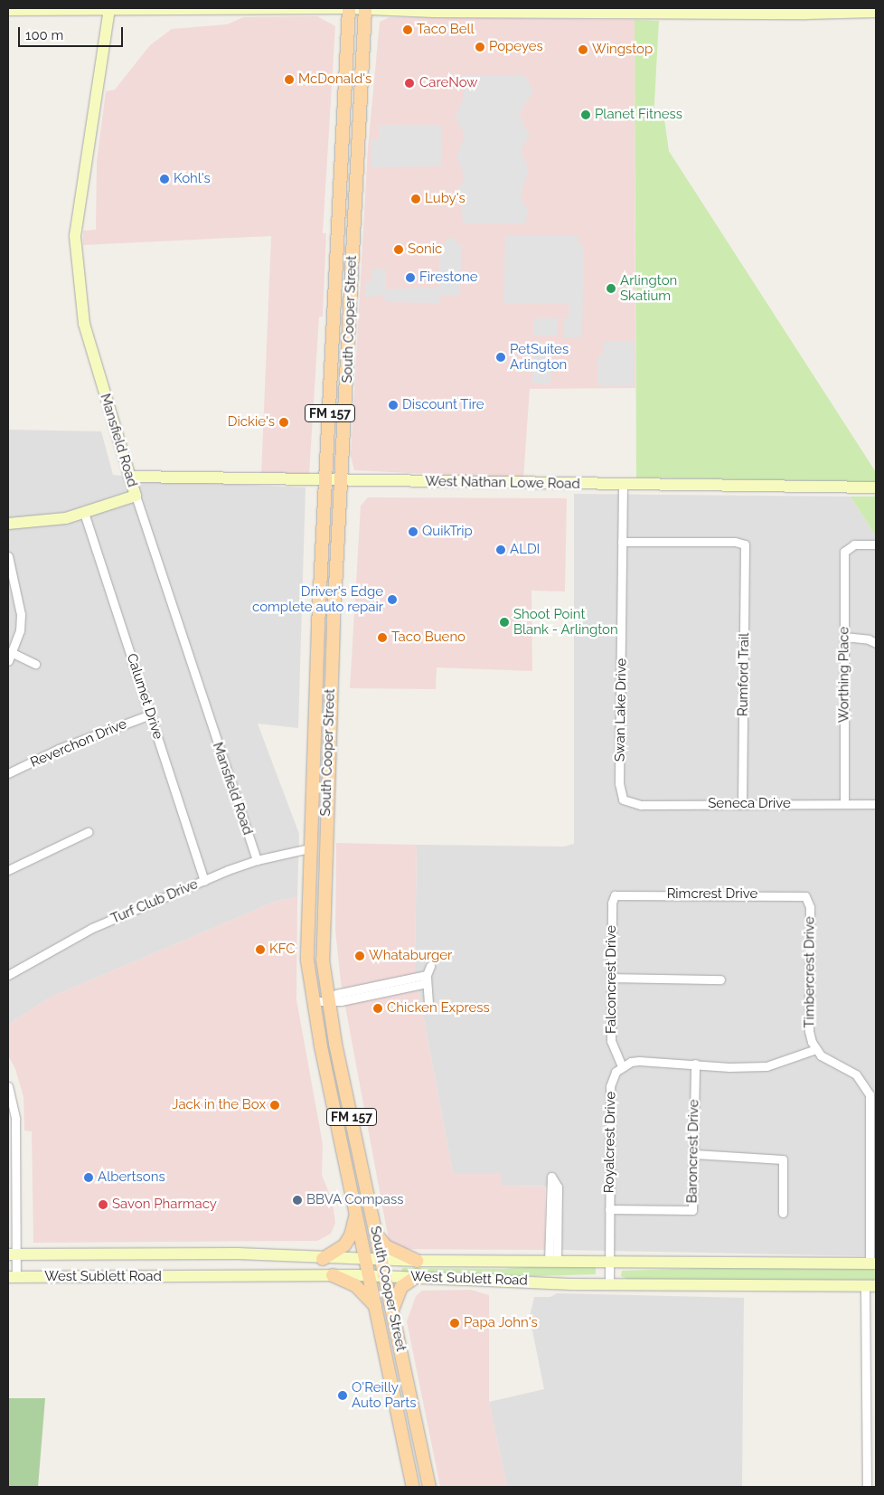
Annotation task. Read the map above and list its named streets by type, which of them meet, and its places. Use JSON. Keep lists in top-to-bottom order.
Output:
{
  "streets": {
    "main road": [
      "South Cooper Street",
      "FM 157",
      "Mansfield Road",
      "West Nathan Lowe Road",
      "West Sublett Road"
    ],
    "street": [
      "Rumford Trail",
      "Worthing Place",
      "Calumet Drive",
      "Swan Lake Drive",
      "Reverchon Drive",
      "Seneca Drive",
      "Rimcrest Drive",
      "Turf Club Drive",
      "Timbercrest Drive",
      "Falconcrest Drive",
      "Royalcrest Drive",
      "Baroncrest Drive"
    ]
  },
  "crossings": [
    ["South Cooper Street", "West Nathan Lowe Road"],
    ["South Cooper Street", "Turf Club Drive"],
    ["South Cooper Street", "West Sublett Road"],
    ["Mansfield Road", "West Nathan Lowe Road"],
    ["Mansfield Road", "Turf Club Drive"],
    ["West Nathan Lowe Road", "Swan Lake Drive"],
    ["Rumford Trail", "Swan Lake Drive"],
    ["Rumford Trail", "Seneca Drive"],
    ["Worthing Place", "Seneca Drive"],
    ["Calumet Drive", "Reverchon Drive"],
    ["Calumet Drive", "Turf Club Drive"],
    ["Swan Lake Drive", "Seneca Drive"],
    ["Rimcrest Drive", "Timbercrest Drive"],
    ["Rimcrest Drive", "Falconcrest Drive"],
    ["Falconcrest Drive", "Royalcrest Drive"],
    ["Royalcrest Drive", "Baroncrest Drive"],
    ["Royalcrest Drive", "West Sublett Road"]
  ],
  "places": [
    "Taco Bell",
    "Popeyes",
    "Wingstop",
    "McDonald's",
    "CareNow",
    "Planet Fitness",
    "Kohl's",
    "Luby's",
    "Sonic",
    "Firestone",
    "Arlington Skatium",
    "PetSuites Arlington",
    "Discount Tire",
    "Dickie's",
    "QuikTrip",
    "ALDI",
    "Driver's Edge complete auto repair",
    "Shoot Point Blank - Arlington",
    "Taco Bueno",
    "KFC",
    "Whataburger",
    "Chicken Express",
    "Jack in the Box",
    "Albertsons",
    "BBVA Compass",
    "Savon Pharmacy",
    "Papa John's",
    "O'Reilly Auto Parts"
  ],
  "scale_bar": "100 m"
}
